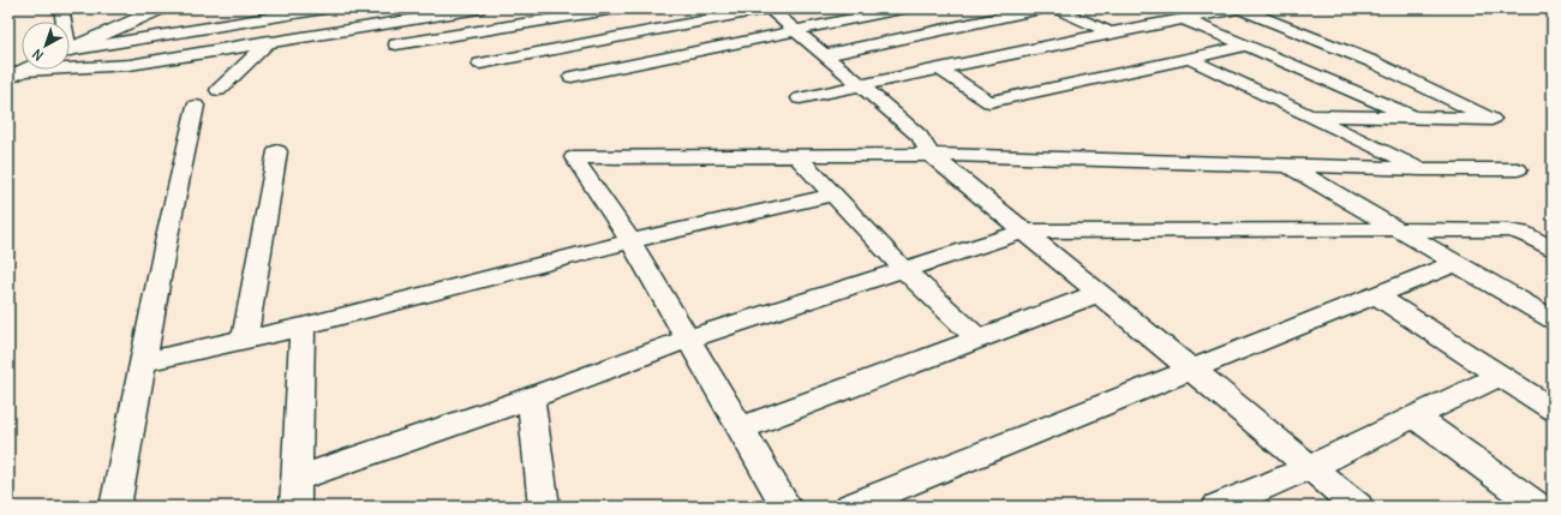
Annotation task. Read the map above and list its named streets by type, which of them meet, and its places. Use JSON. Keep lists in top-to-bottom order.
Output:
{
  "north": "bottom left"
}
